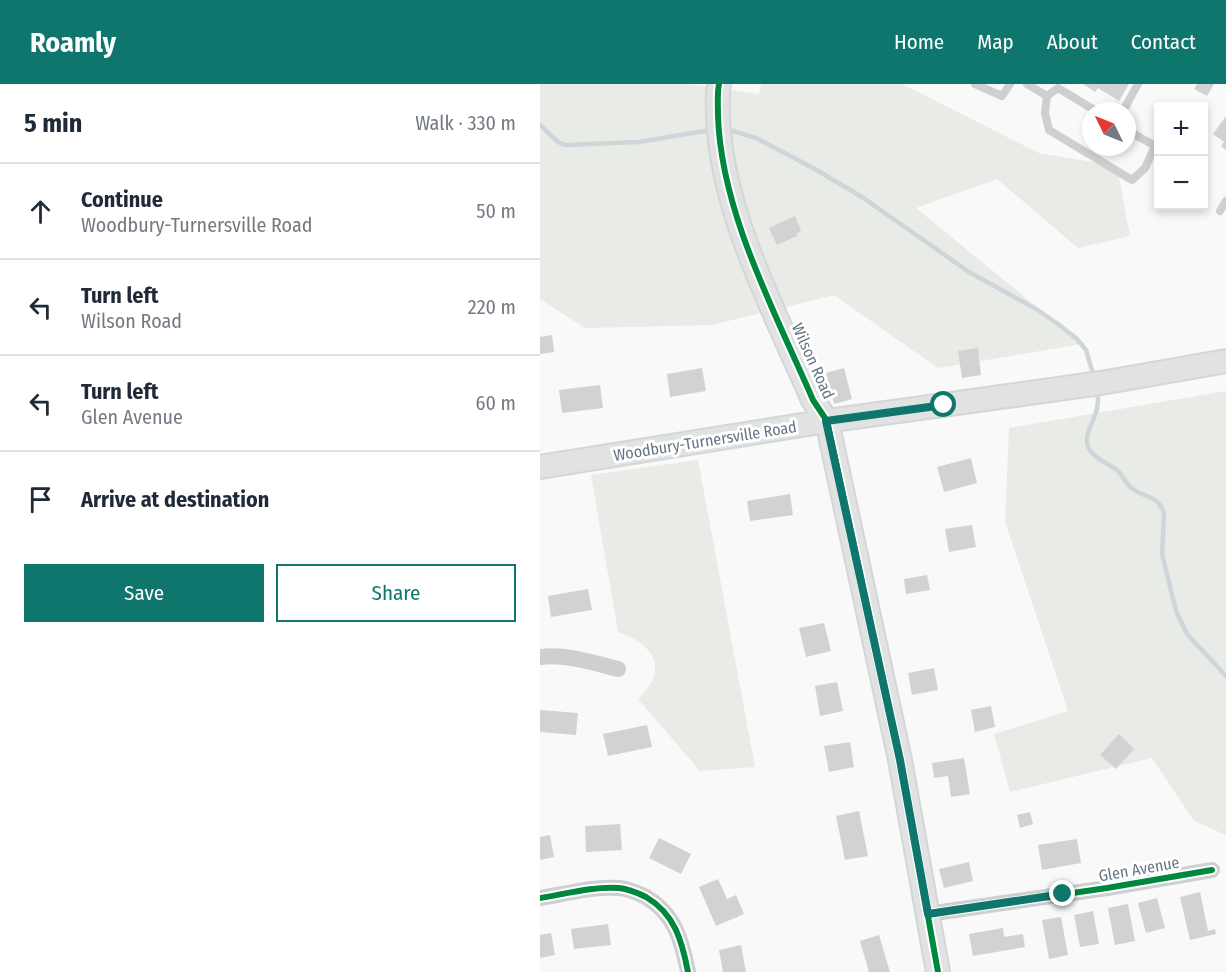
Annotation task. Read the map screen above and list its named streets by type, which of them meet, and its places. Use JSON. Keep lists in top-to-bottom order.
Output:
{
  "streets": {
    "street": ["Wilson Road", "Woodbury-Turnersville Road", "Glen Avenue"]
  },
  "crossings": [
    ["Wilson Road", "Woodbury-Turnersville Road"],
    ["Wilson Road", "Glen Avenue"]
  ],
  "north": "top left",
  "page": {
    "header": "Roamly",
    "nav": [
      "Home",
      "Map",
      "About",
      "Contact"
    ],
    "heading": ["5 min", "Walk · 330 m"],
    "map_buttons": ["+", "−"],
    "list": [
      ["Continue", "Woodbury-Turnersville Road", "50 m"],
      ["Turn left", "Wilson Road", "220 m"],
      ["Turn left", "Glen Avenue", "60 m"],
      "Arrive at destination"
    ],
    "buttons": ["Save", "Share"]
  }
}
